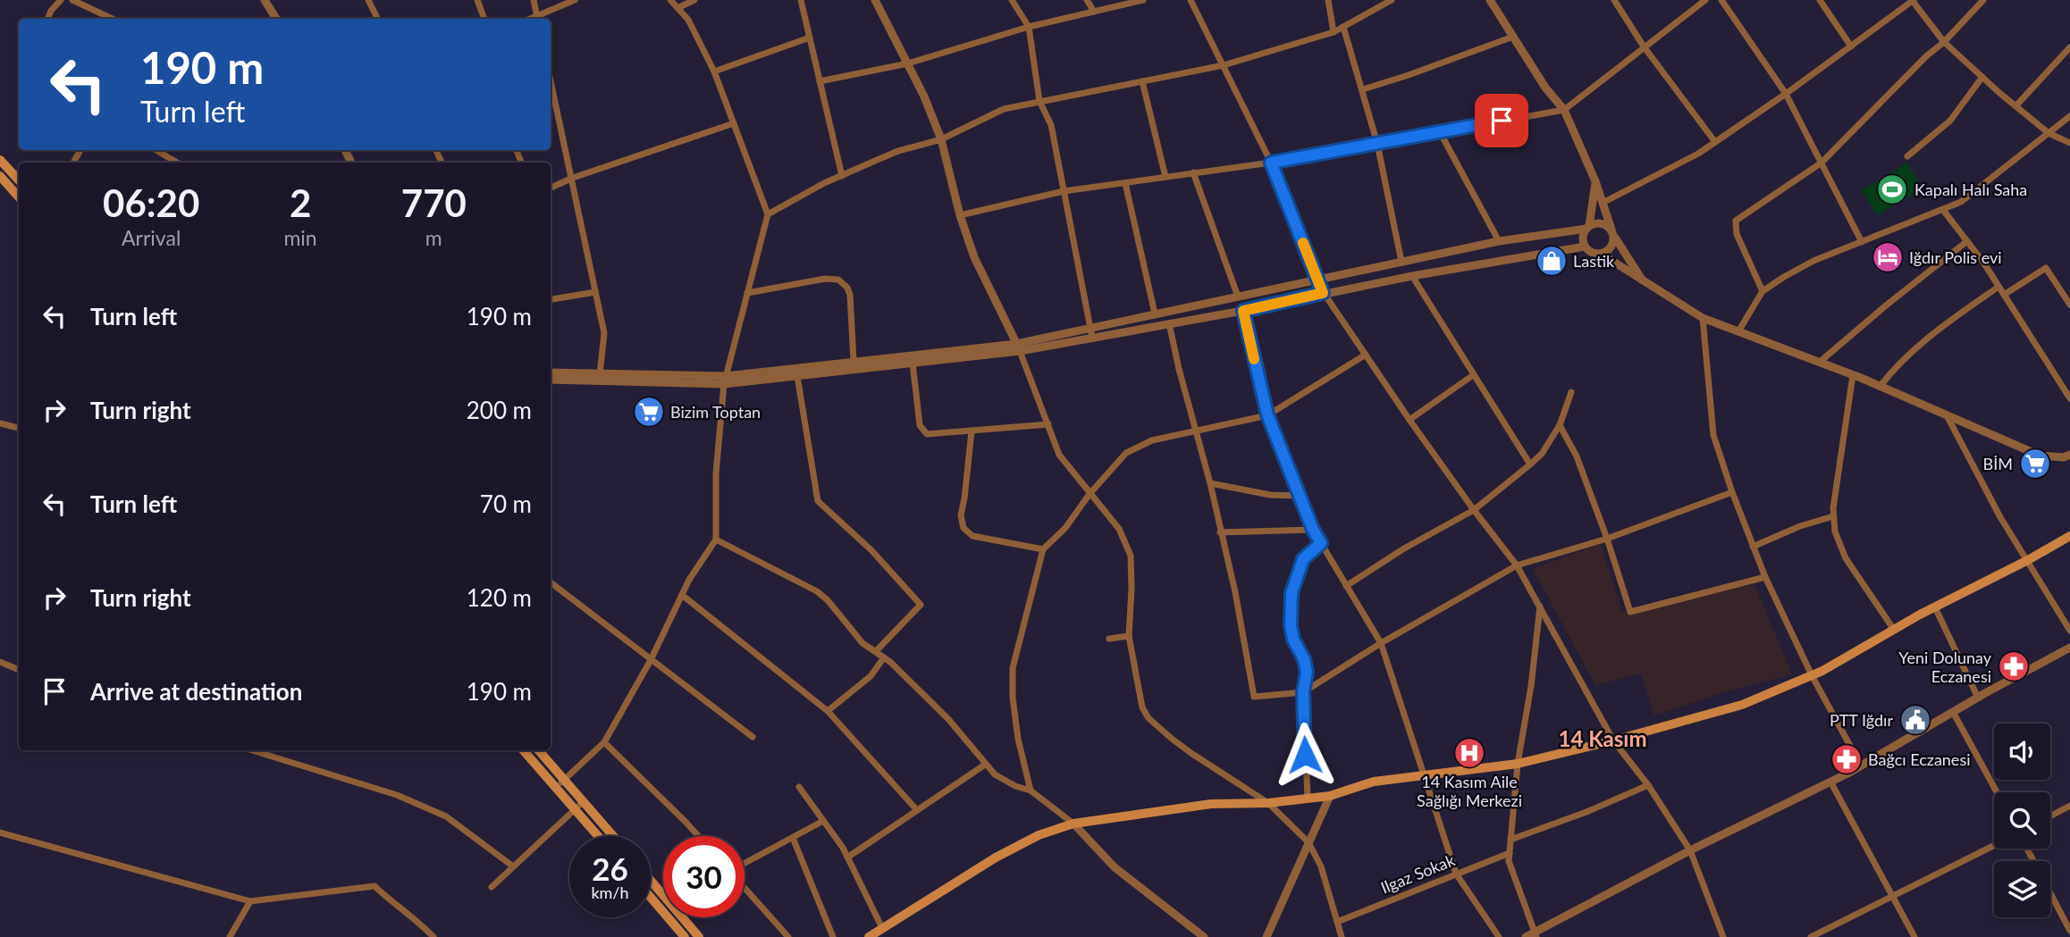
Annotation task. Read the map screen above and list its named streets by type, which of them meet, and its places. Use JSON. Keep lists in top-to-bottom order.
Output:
{
  "streets": {
    "street": ["Ilgaz Sokak"]
  },
  "districts": ["14 Kasım"],
  "places": {
    "sports": ["Kapalı Halı Saha"],
    "hotel": ["Iğdır Polis evi"],
    "shop": ["Lastik"],
    "supermarket": ["Bizim Toptan", "BİM"],
    "pharmacy": ["Yeni Dolunay Eczanesi", "Bağcı Eczanesi"],
    "public building": ["PTT Iğdır"],
    "hospital": ["14 Kasım Aile Sağlığı Merkezi"]
  },
  "page": {
    "turn": ["190 m", "Turn left"],
    "eta": [
      "06:20",
      "Arrival",
      "2",
      "min",
      "770",
      "m"
    ],
    "list": [
      {
        "name": "Turn left",
        "value": "190 m"
      },
      {
        "name": "Turn right",
        "value": "200 m"
      },
      {
        "name": "Turn left",
        "value": "70 m"
      },
      {
        "name": "Turn right",
        "value": "120 m"
      },
      {
        "name": "Arrive at destination",
        "value": "190 m"
      }
    ],
    "speed": "26 km/h",
    "limit": "30"
  }
}
